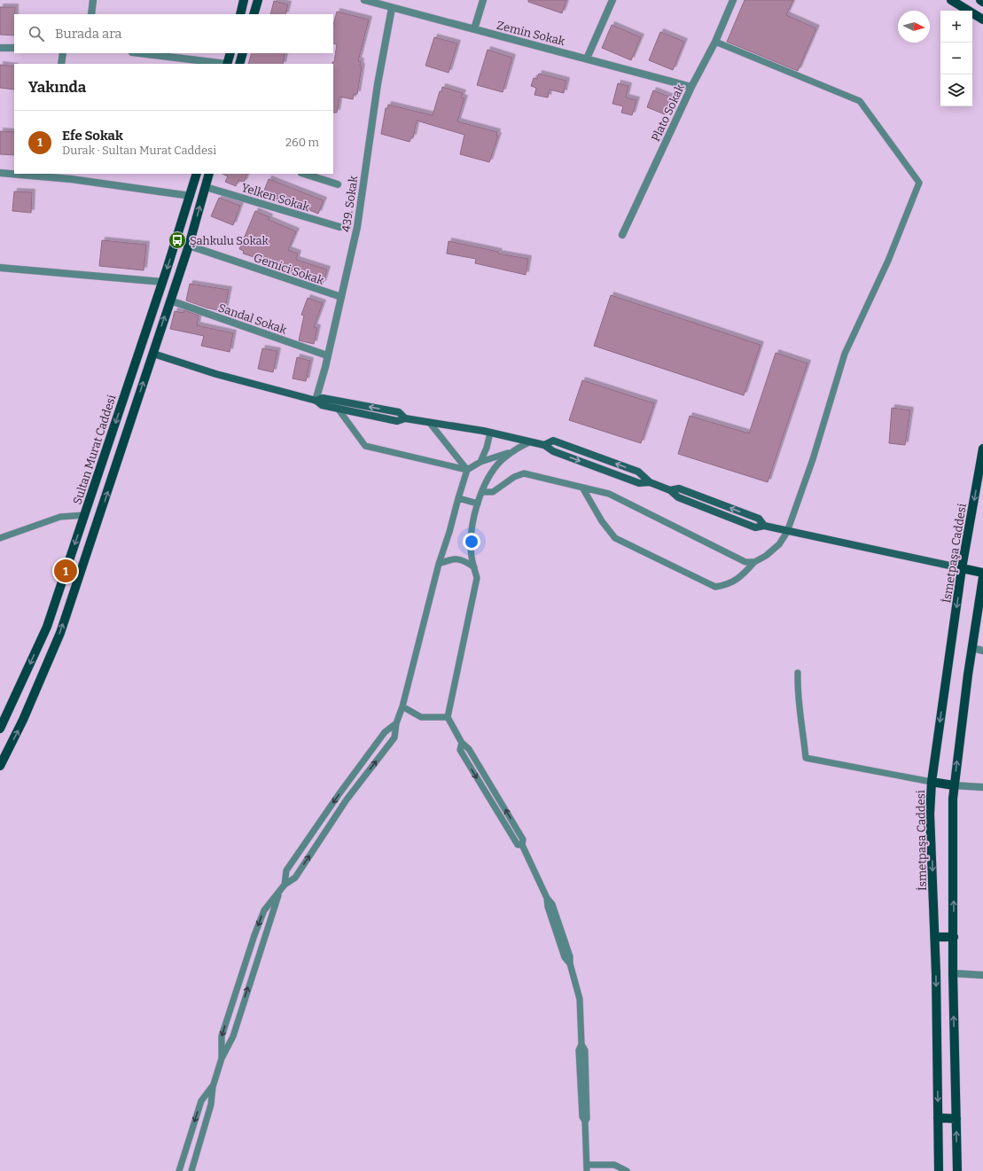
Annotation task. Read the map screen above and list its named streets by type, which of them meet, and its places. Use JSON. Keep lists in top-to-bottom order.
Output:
{
  "streets": {
    "main road": ["Sultan Murat Caddesi", "İsmetpaşa Caddesi"],
    "street": [
      "Zemin Sokak",
      "Plato Sokak",
      "Yelken Sokak",
      "439. Sokak",
      "Gemici Sokak",
      "Sandal Sokak"
    ]
  },
  "crossings": [
    ["Zemin Sokak", "Plato Sokak"],
    ["Zemin Sokak", "439. Sokak"],
    ["439. Sokak", "Gemici Sokak"],
    ["439. Sokak", "Sandal Sokak"]
  ],
  "places": {
    "bus stop": ["Şahkulu Sokak"]
  },
  "north": "right",
  "page": {
    "map_buttons": ["+", "−"],
    "search": "Burada ara",
    "heading": "Yakında",
    "list": [
      {
        "mark": "1",
        "name": "Efe Sokak",
        "note": "Durak · Sultan Murat Caddesi",
        "value": "260 m"
      }
    ],
    "pins": "1"
  }
}
